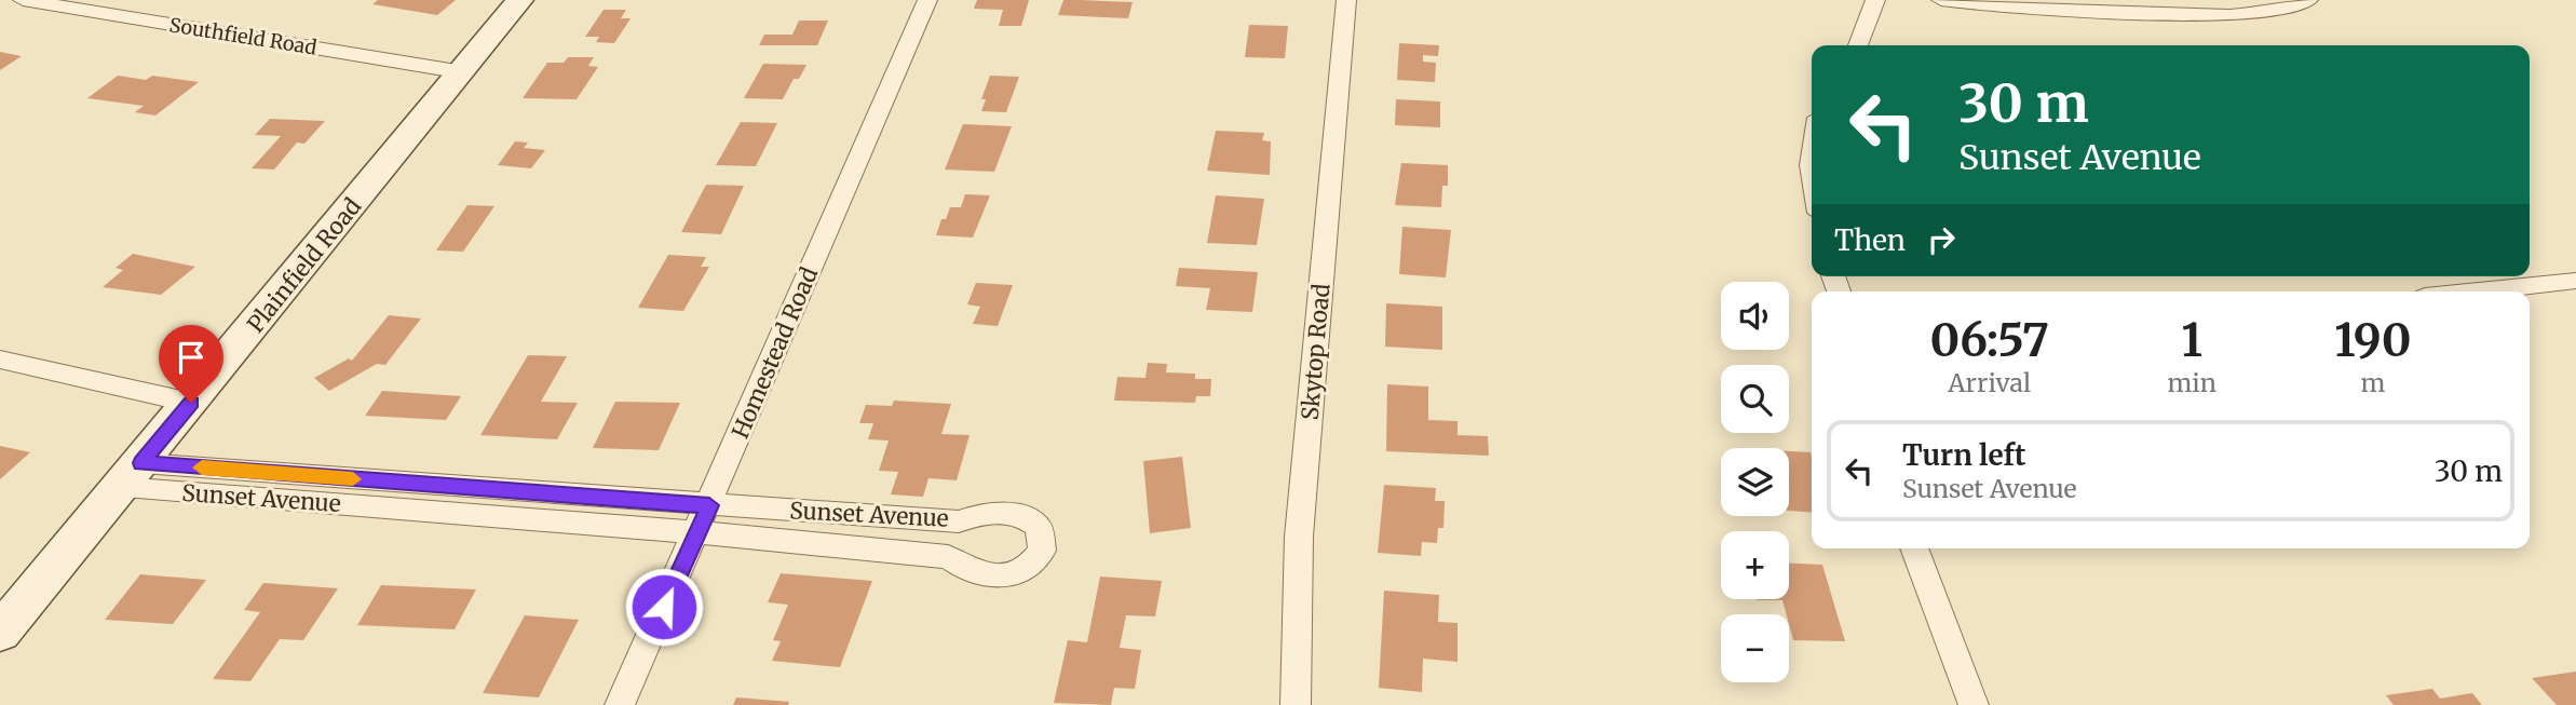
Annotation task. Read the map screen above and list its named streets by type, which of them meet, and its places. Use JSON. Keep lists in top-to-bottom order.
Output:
{
  "streets": {
    "street": [
      "Southfield Road",
      "Plainfield Road",
      "Skytop Road",
      "Homestead Road",
      "Sunset Avenue"
    ]
  },
  "crossings": [
    ["Southfield Road", "Plainfield Road"],
    ["Plainfield Road", "Sunset Avenue"],
    ["Homestead Road", "Sunset Avenue"]
  ],
  "page": {
    "turn": ["30 m", "Sunset Avenue"],
    "then": "Then",
    "map_buttons": ["+", "−"],
    "eta": [
      "06:57",
      "Arrival",
      "1",
      "min",
      "190",
      "m"
    ],
    "list": [
      {
        "name": "Turn left",
        "note": "Sunset Avenue",
        "value": "30 m"
      }
    ]
  }
}
